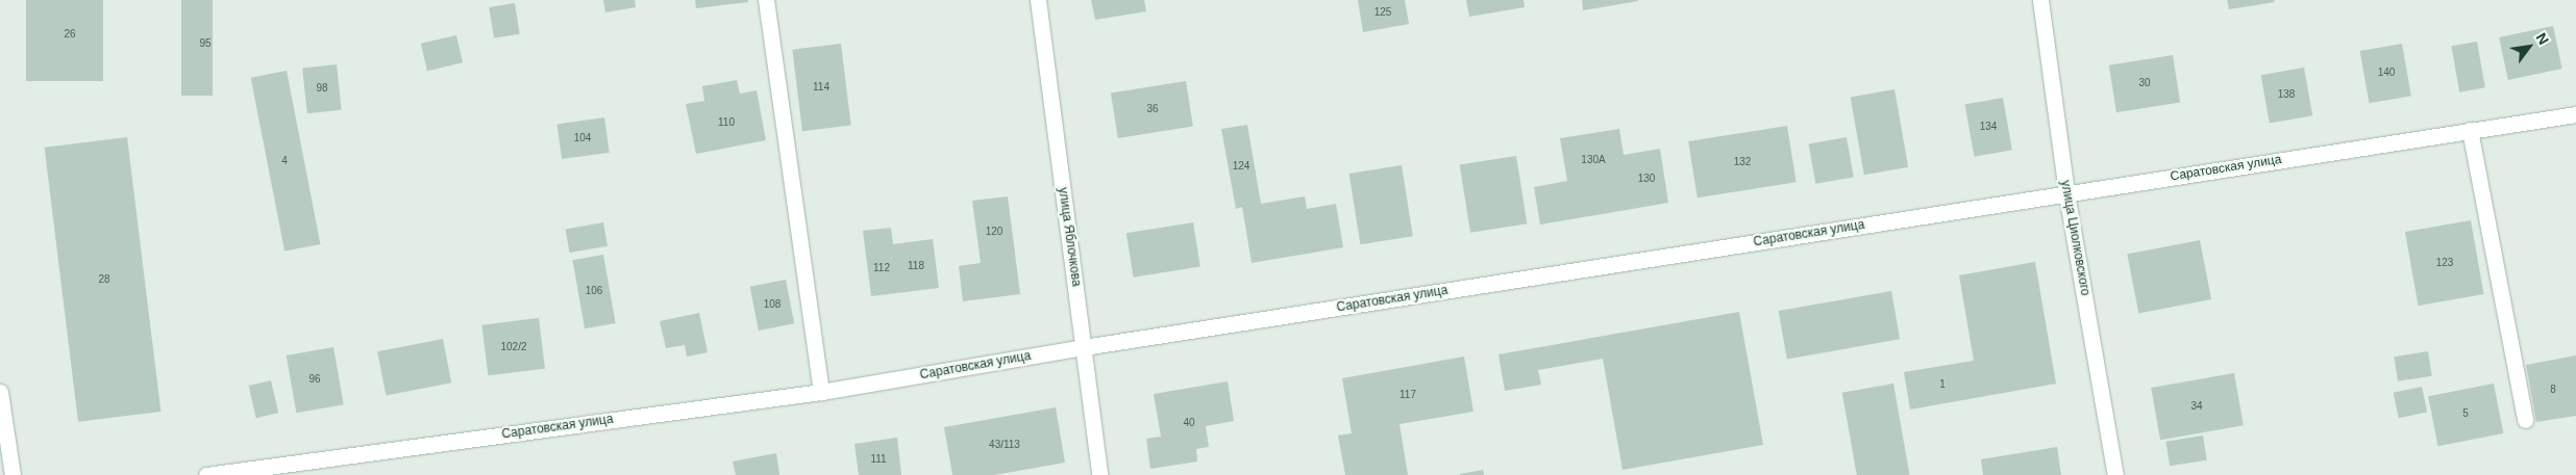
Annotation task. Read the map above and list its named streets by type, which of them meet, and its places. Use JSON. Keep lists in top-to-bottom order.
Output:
{
  "streets": {
    "street": ["Саратовская улица", "улица Яблочкова", "улица Циолковского"]
  },
  "crossings": [
    ["Саратовская улица", "улица Яблочкова"],
    ["Саратовская улица", "улица Циолковского"]
  ],
  "house_numbers": [
    "125",
    "26",
    "95",
    "140",
    "30",
    "114",
    "98",
    "138",
    "36",
    "110",
    "134",
    "104",
    "130А",
    "4",
    "132",
    "124",
    "130",
    "120",
    "123",
    "118",
    "112",
    "28",
    "106",
    "108",
    "102/2",
    "96",
    "1",
    "8",
    "117",
    "34",
    "5",
    "40",
    "43/113",
    "111"
  ],
  "north": "top right"
}
